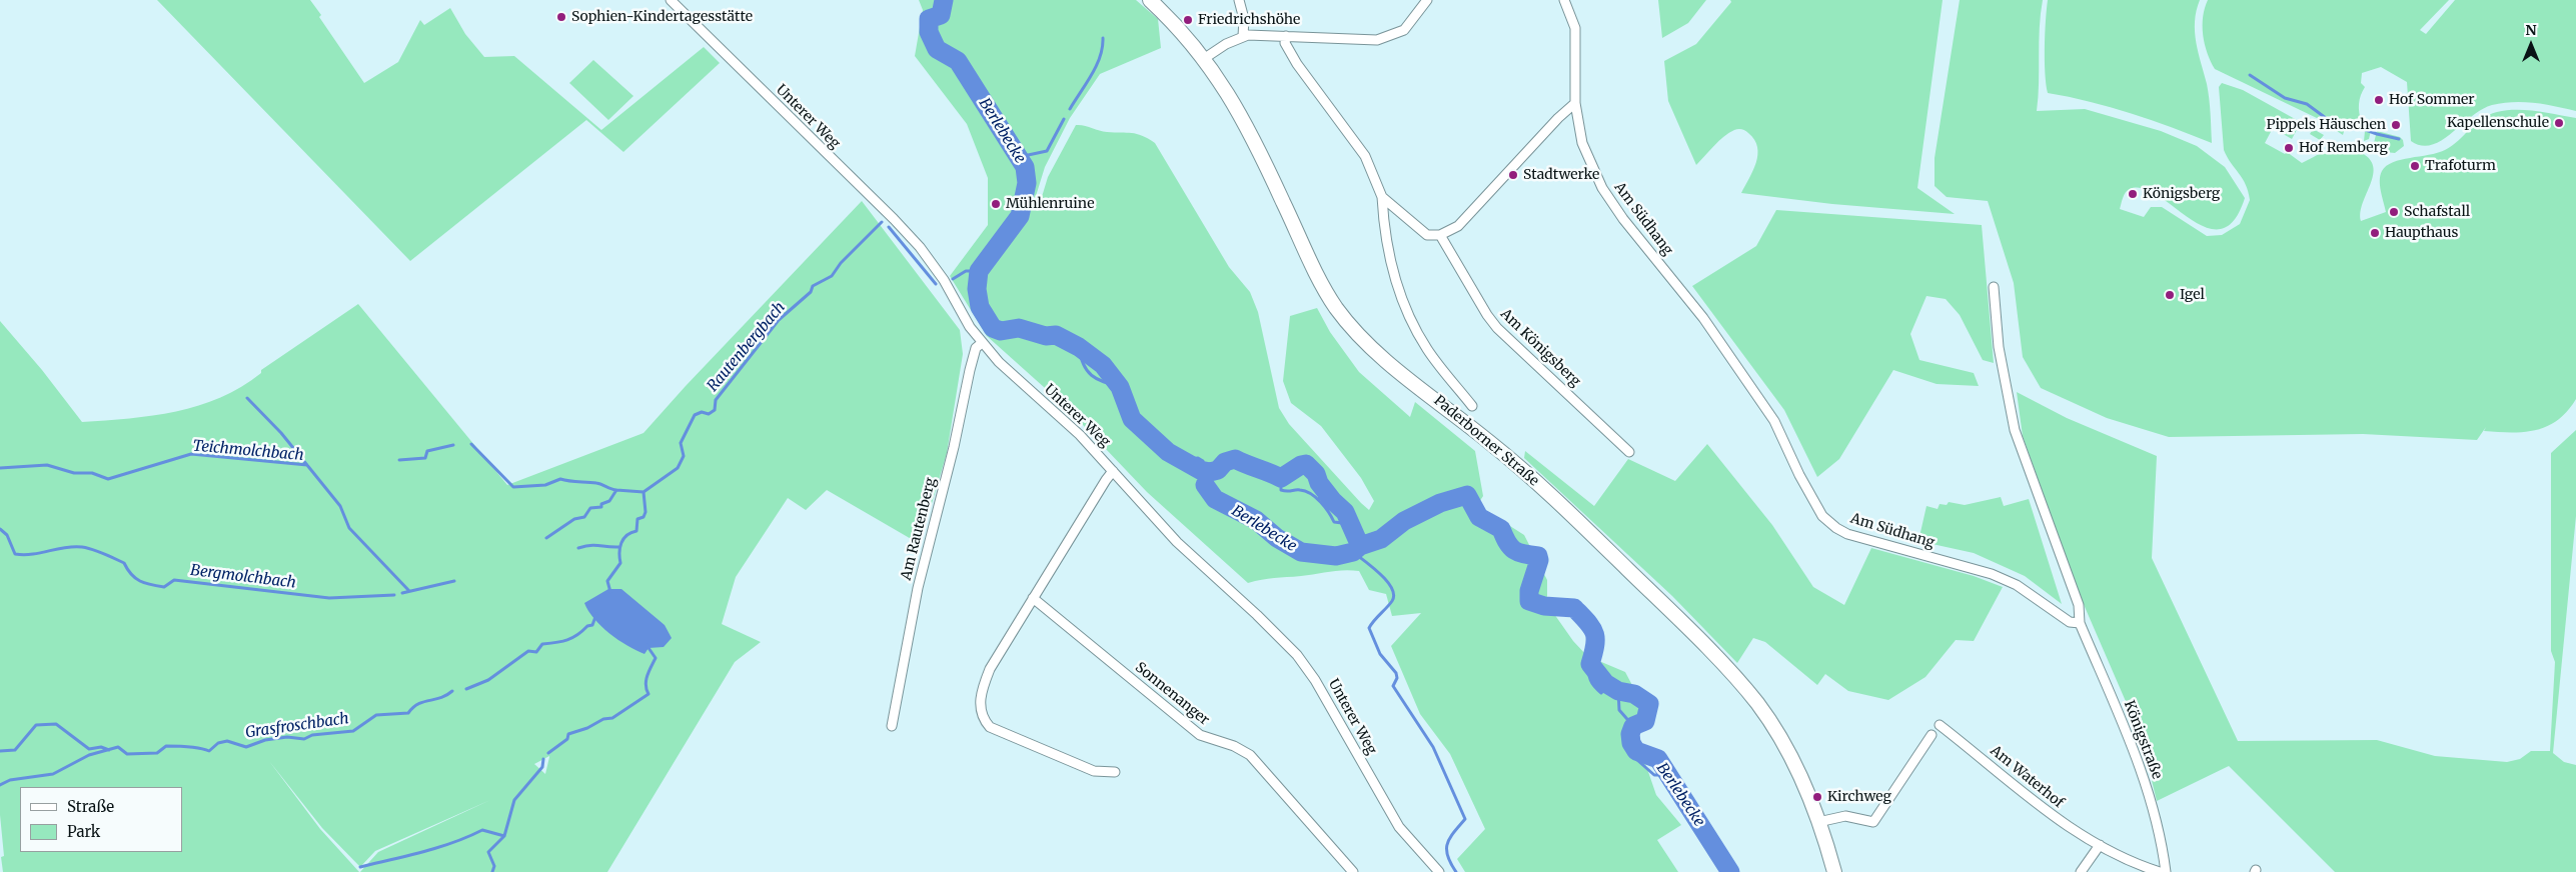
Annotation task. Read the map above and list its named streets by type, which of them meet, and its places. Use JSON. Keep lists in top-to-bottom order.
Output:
{
  "streets": {
    "main road": ["Paderborner Straße"],
    "street": [
      "Unterer Weg",
      "Am Südhang",
      "Am Königsberg",
      "Am Rautenberg",
      "Sonnenanger",
      "Königstraße",
      "Am Waterhof"
    ]
  },
  "crossings": [
    ["Unterer Weg", "Am Rautenberg"],
    ["Am Südhang", "Königstraße"]
  ],
  "water": [
    "Berlebecke",
    "Rautenbergbach",
    "Teichmolchbach",
    "Bergmolchbach",
    "Grasfroschbach"
  ],
  "places": [
    "Sophien-Kindertagesstätte",
    "Friedrichshöhe",
    "Hof Sommer",
    "Kapellenschule",
    "Pippels Häuschen",
    "Hof Remberg",
    "Trafoturm",
    "Stadtwerke",
    "Königsberg",
    "Mühlenruine",
    "Schafstall",
    "Haupthaus",
    "Igel",
    "Kirchweg"
  ],
  "legend": ["Straße", "Park"],
  "north": "top"
}
